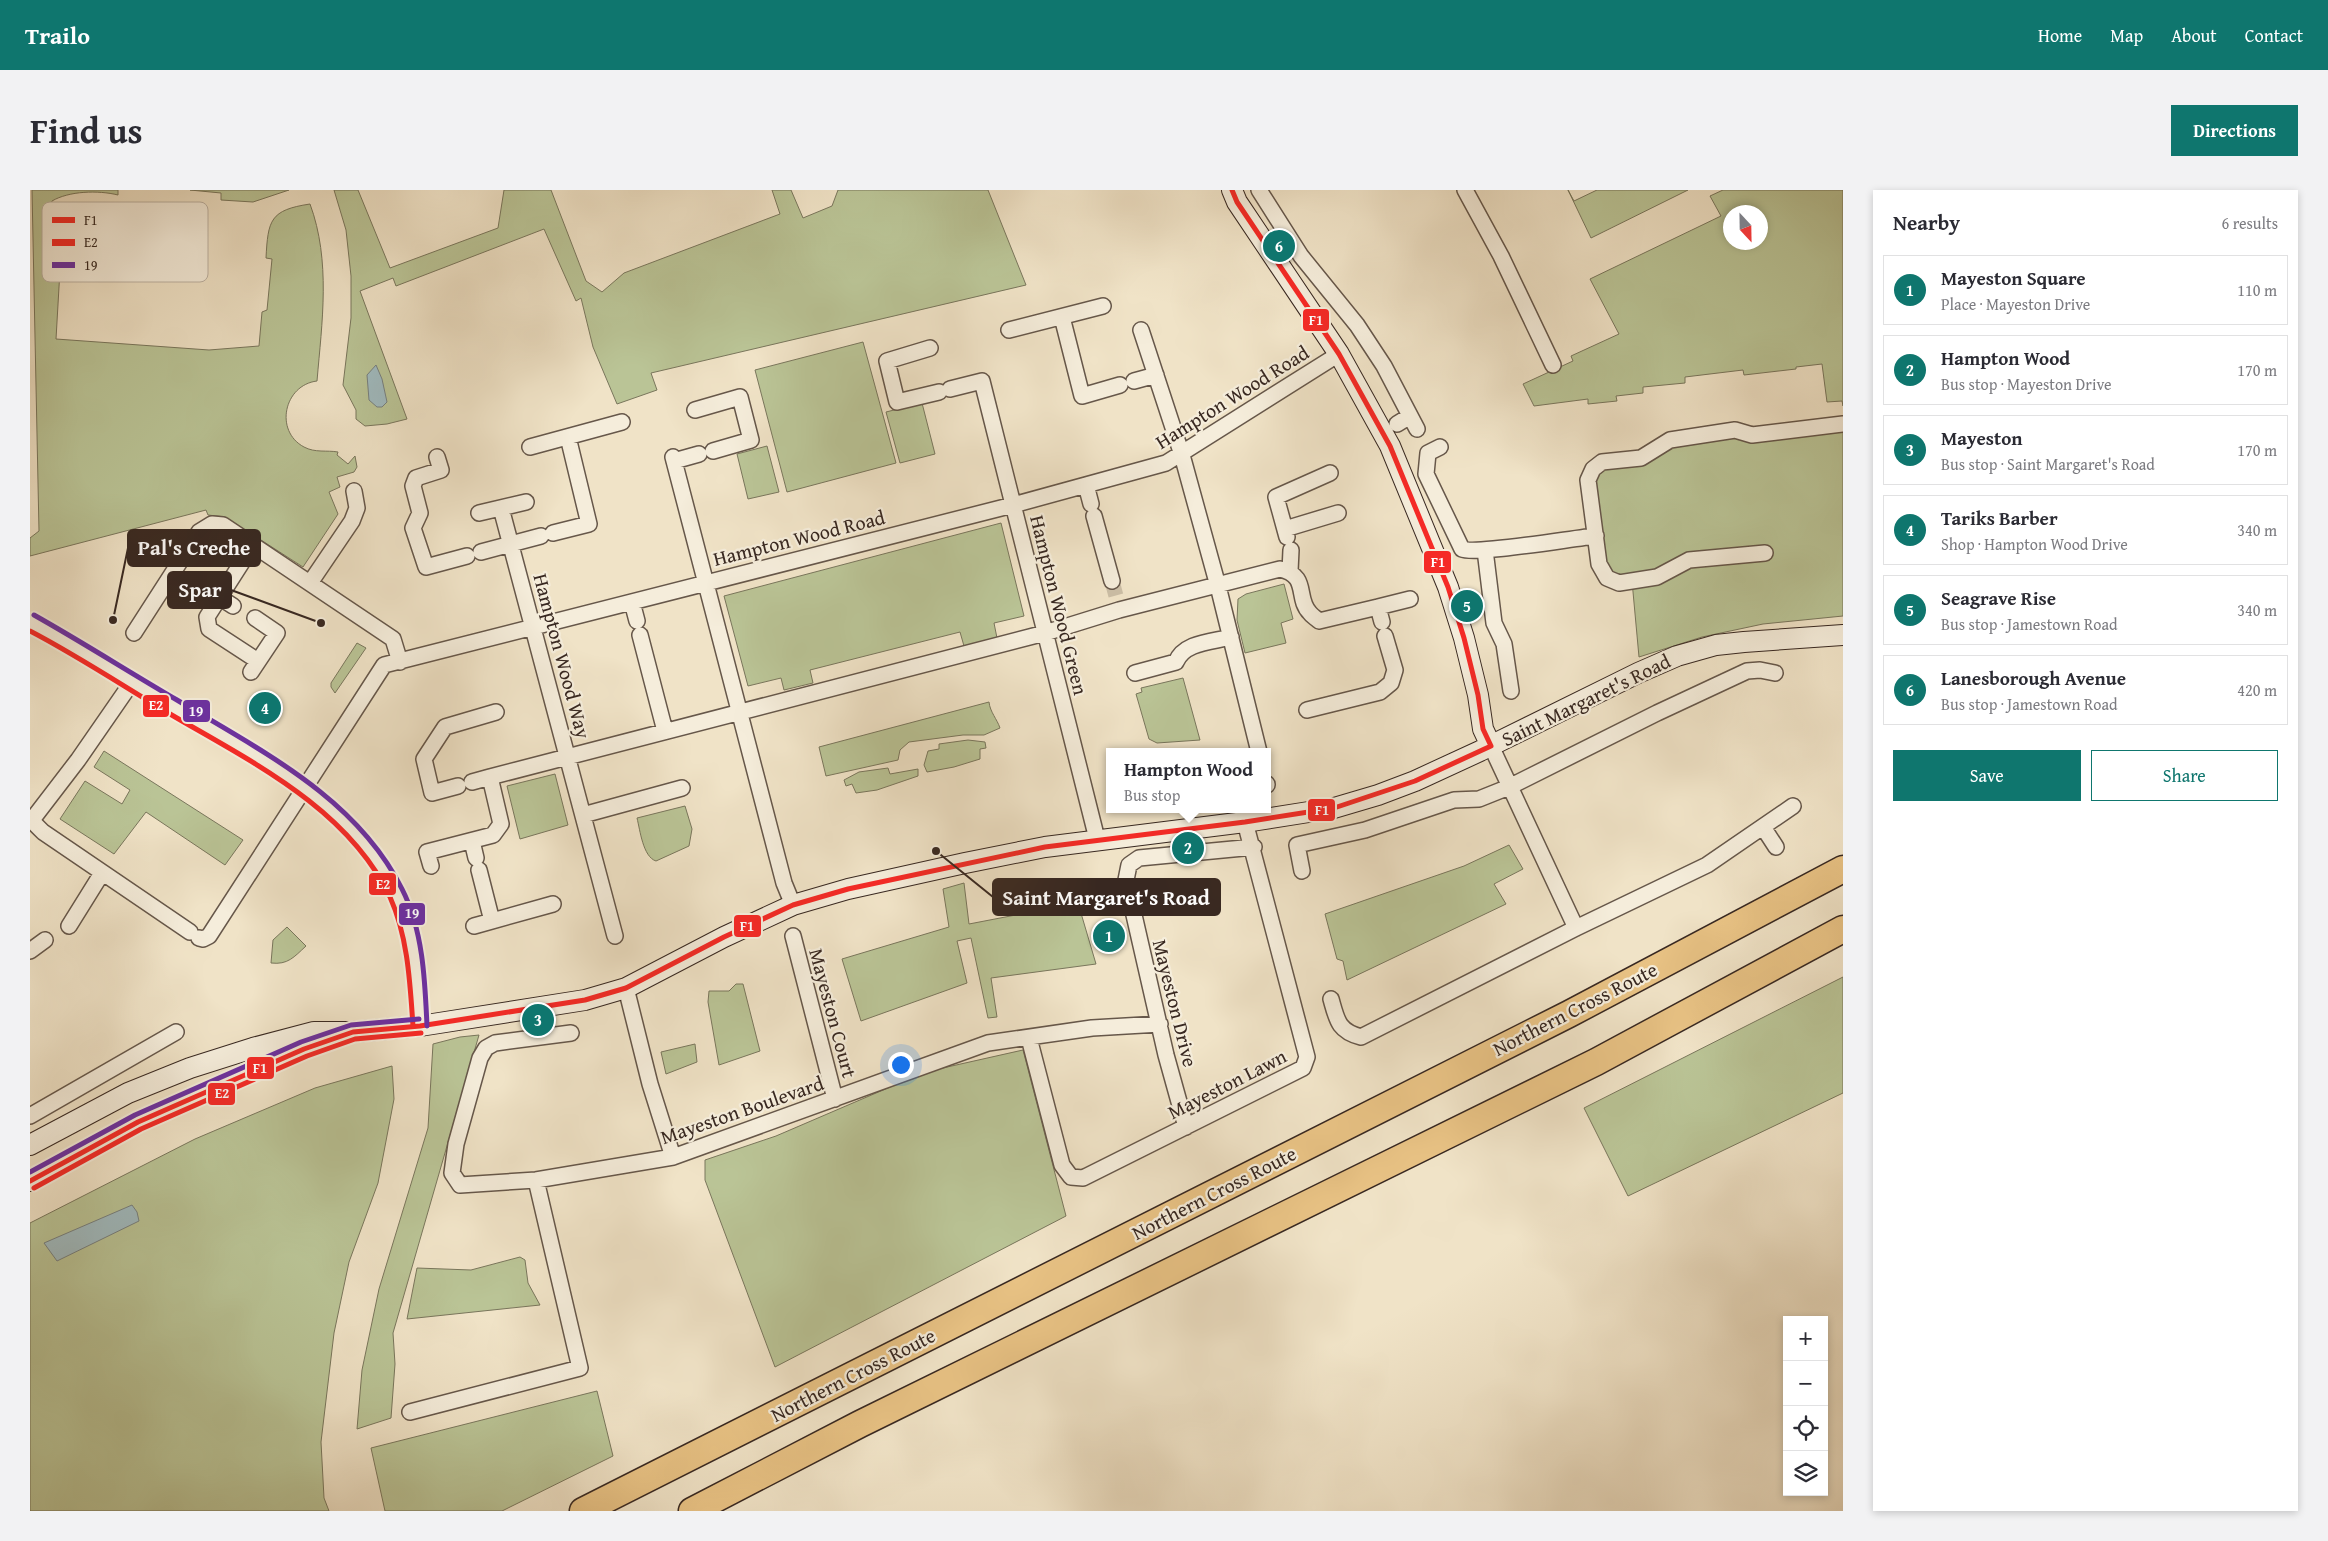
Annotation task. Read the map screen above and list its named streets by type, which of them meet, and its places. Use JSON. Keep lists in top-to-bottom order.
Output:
{
  "streets": {
    "highway": ["Northern Cross Route"],
    "main road": ["Saint Margaret's Road"],
    "street": [
      "Hampton Wood Road",
      "Hampton Wood Green",
      "Hampton Wood Way",
      "Mayeston Drive",
      "Mayeston Court",
      "Mayeston Lawn",
      "Mayeston Boulevard"
    ]
  },
  "crossings": [
    ["Hampton Wood Road", "Hampton Wood Green"],
    ["Hampton Wood Road", "Hampton Wood Way"],
    ["Hampton Wood Green", "Saint Margaret's Road"],
    ["Saint Margaret's Road", "Mayeston Lawn"],
    ["Mayeston Drive", "Mayeston Lawn"],
    ["Mayeston Drive", "Mayeston Boulevard"],
    ["Mayeston Court", "Mayeston Boulevard"],
    ["Mayeston Lawn", "Mayeston Boulevard"]
  ],
  "places": ["Pal's Creche", "Spar", "Saint Margaret's Road"],
  "lines": ["transit line F1", "transit line 19", "transit line E2"],
  "legend": ["F1", "E2", "19"],
  "north": "bottom",
  "page": {
    "header": "Trailo",
    "nav": [
      "Home",
      "Map",
      "About",
      "Contact"
    ],
    "title": "Find us",
    "buttons": [
      "Directions",
      ["Save", "Share"]
    ],
    "heading": ["Nearby", "6 results"],
    "pins": [
      "6",
      "5",
      "4",
      "2",
      "1",
      "3"
    ],
    "list": [
      {
        "mark": "1",
        "name": "Mayeston Square",
        "note": "Place · Mayeston Drive",
        "value": "110 m"
      },
      {
        "mark": "2",
        "name": "Hampton Wood",
        "note": "Bus stop · Mayeston Drive",
        "value": "170 m"
      },
      {
        "mark": "3",
        "name": "Mayeston",
        "note": "Bus stop · Saint Margaret's Road",
        "value": "170 m"
      },
      {
        "mark": "4",
        "name": "Tariks Barber",
        "note": "Shop · Hampton Wood Drive",
        "value": "340 m"
      },
      {
        "mark": "5",
        "name": "Seagrave Rise",
        "note": "Bus stop · Jamestown Road",
        "value": "340 m"
      },
      {
        "mark": "6",
        "name": "Lanesborough Avenue",
        "note": "Bus stop · Jamestown Road",
        "value": "420 m"
      }
    ],
    "popup": ["Hampton Wood", "Bus stop"],
    "map_buttons": ["+", "−"]
  }
}
